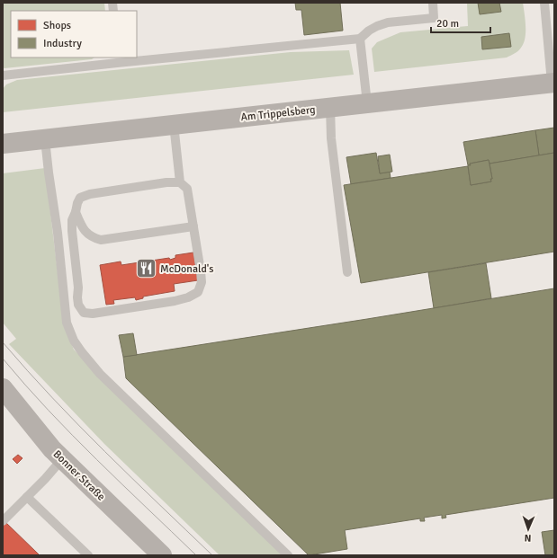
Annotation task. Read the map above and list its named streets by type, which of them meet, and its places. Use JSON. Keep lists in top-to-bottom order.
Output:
{
  "streets": {
    "street": ["Am Trippelsberg", "Bonner Straße"]
  },
  "places": {
    "restaurant": ["McDonald's"]
  },
  "legend": ["Shops", "Industry"],
  "scale_bar": "20 m",
  "north": "bottom"
}
